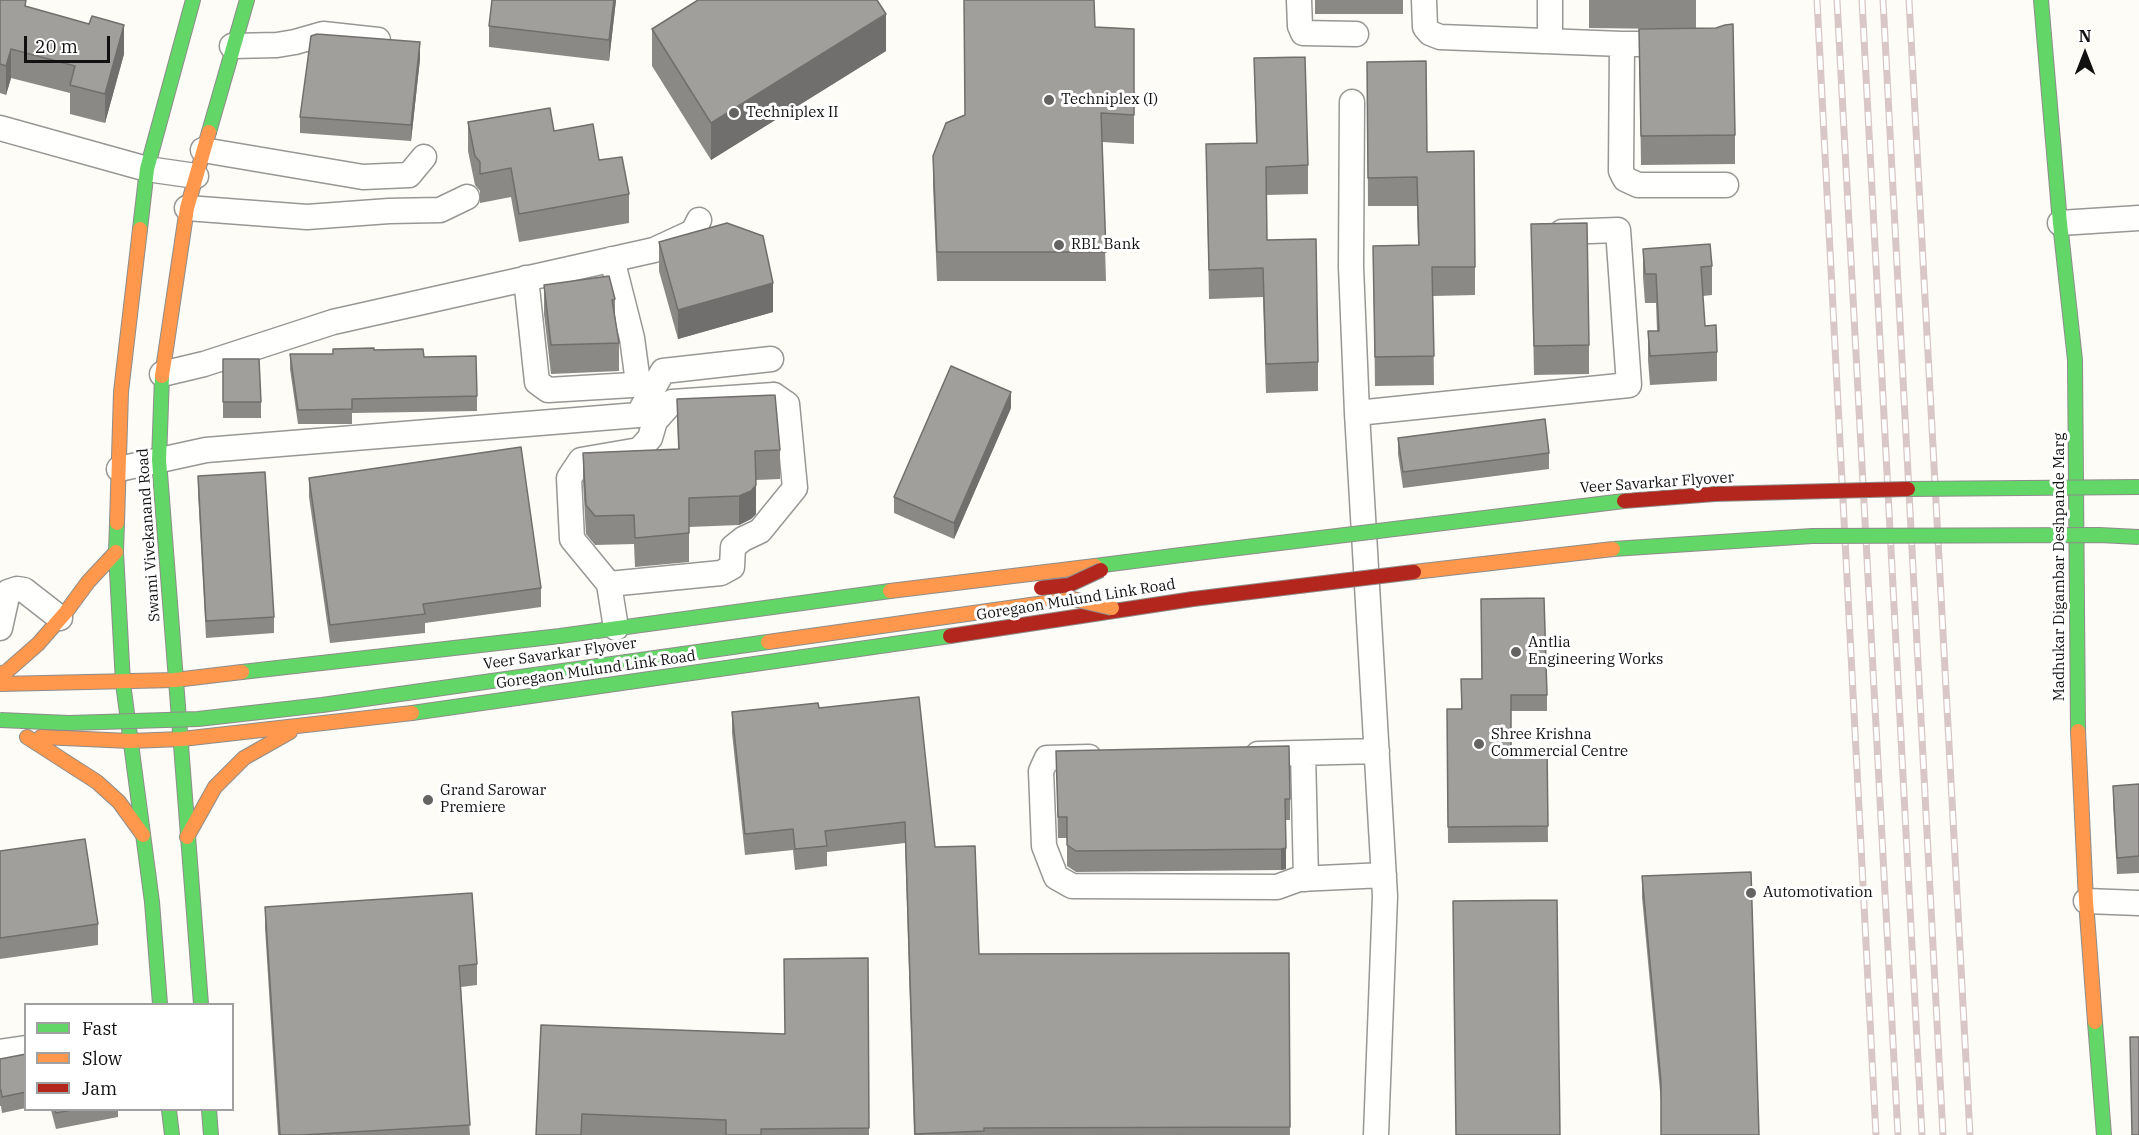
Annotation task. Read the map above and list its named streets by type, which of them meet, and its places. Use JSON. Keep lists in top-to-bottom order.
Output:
{
  "streets": {
    "main road": [
      "Veer Savarkar Flyover",
      "Swami Vivekanand Road",
      "Madhukar Digambar Deshpande Marg",
      "Goregaon Mulund Link Road"
    ]
  },
  "crossings": [
    ["Veer Savarkar Flyover", "Goregaon Mulund Link Road"],
    ["Swami Vivekanand Road", "Goregaon Mulund Link Road"]
  ],
  "places": [
    "Techniplex (I)",
    "Techniplex II",
    "RBL Bank",
    "Antlia Engineering Works",
    "Shree Krishna Commercial Centre",
    "Grand Sarowar Premiere",
    "Automotivation"
  ],
  "legend": ["Fast", "Slow", "Jam"],
  "scale_bar": "20 m",
  "north": "top"
}
